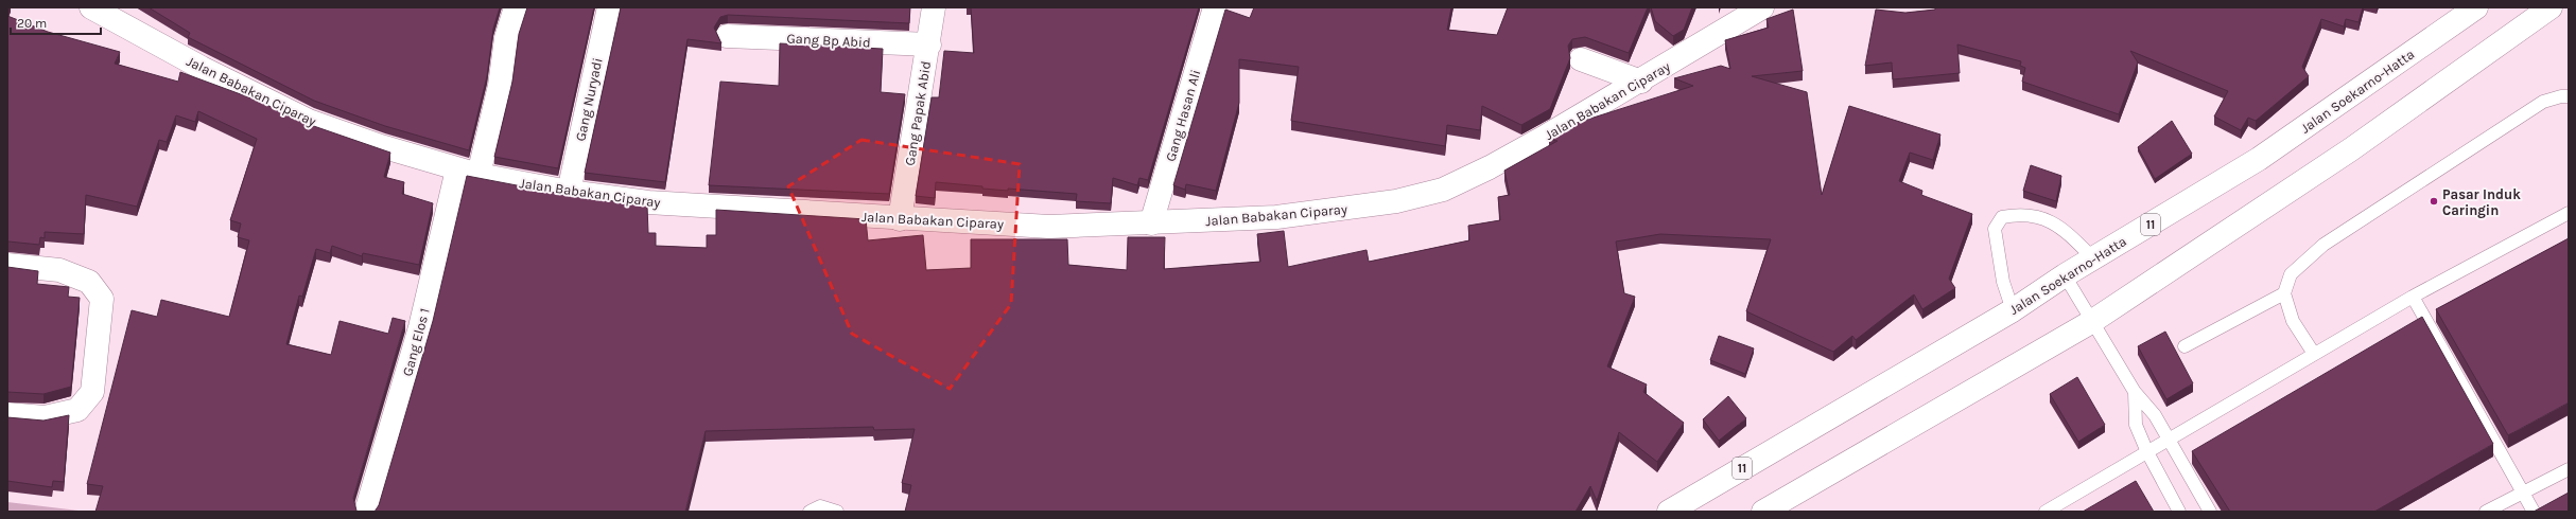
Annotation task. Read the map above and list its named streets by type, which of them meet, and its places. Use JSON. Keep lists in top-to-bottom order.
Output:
{
  "streets": {
    "main road": [
      "Gang Bp Abid",
      "Jalan Babakan Ciparay",
      "Jalan Soekarno-Hatta",
      "Gang Nuryadi",
      "Gang Papak Abid",
      "Gang Hasan Ali",
      "11",
      "Gang Elos 1"
    ]
  },
  "crossings": [
    ["Gang Bp Abid", "Gang Papak Abid"],
    ["Jalan Babakan Ciparay", "Gang Nuryadi"],
    ["Jalan Babakan Ciparay", "Gang Papak Abid"],
    ["Jalan Babakan Ciparay", "Gang Hasan Ali"],
    ["Jalan Babakan Ciparay", "Gang Elos 1"]
  ],
  "places": ["Pasar Induk Caringin"],
  "scale_bar": "20 m"
}
